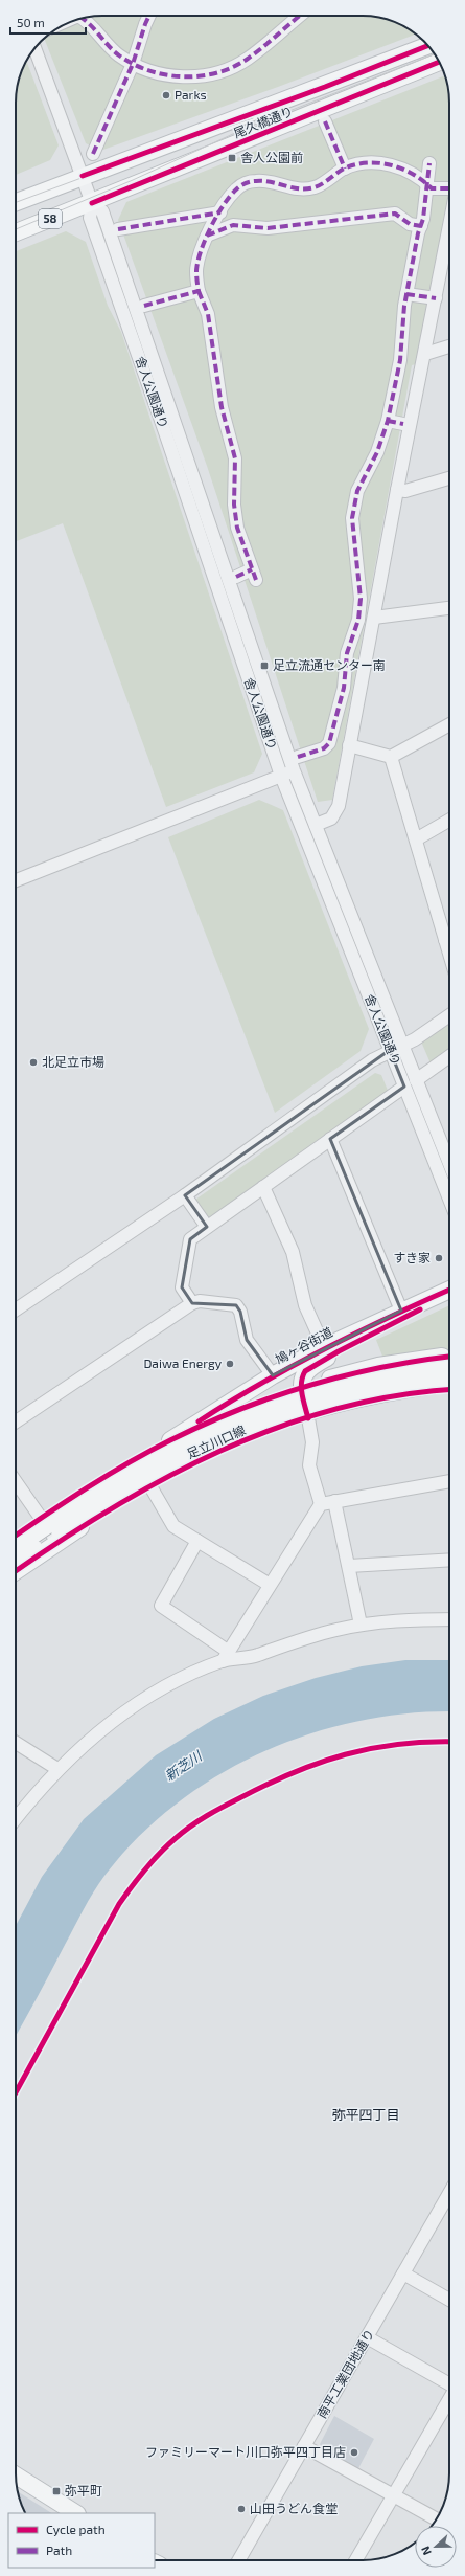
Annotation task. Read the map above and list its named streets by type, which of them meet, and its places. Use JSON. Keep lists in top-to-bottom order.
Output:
{
  "streets": {
    "main road": [
      "尾久橋通り",
      "58",
      "鳩ヶ谷街道",
      "足立川口線"
    ],
    "street": ["舎人公園通り", "南平工業団地通り"]
  },
  "crossings": [
    ["尾久橋通り", "舎人公園通り"],
    ["鳩ヶ谷街道", "足立川口線"]
  ],
  "districts": ["弥平四丁目"],
  "water": ["新芝川"],
  "places": {
    "other": [
      "Parks",
      "北足立市場",
      "すき家",
      "Daiwa Energy",
      "ファミリーマート川口弥平四丁目店",
      "山田うどん食堂"
    ],
    "transit": ["舎人公園前", "足立流通センター南", "弥平町"]
  },
  "legend": ["Cycle path", "Path"],
  "scale_bar": "50 m",
  "north": "left"
}
